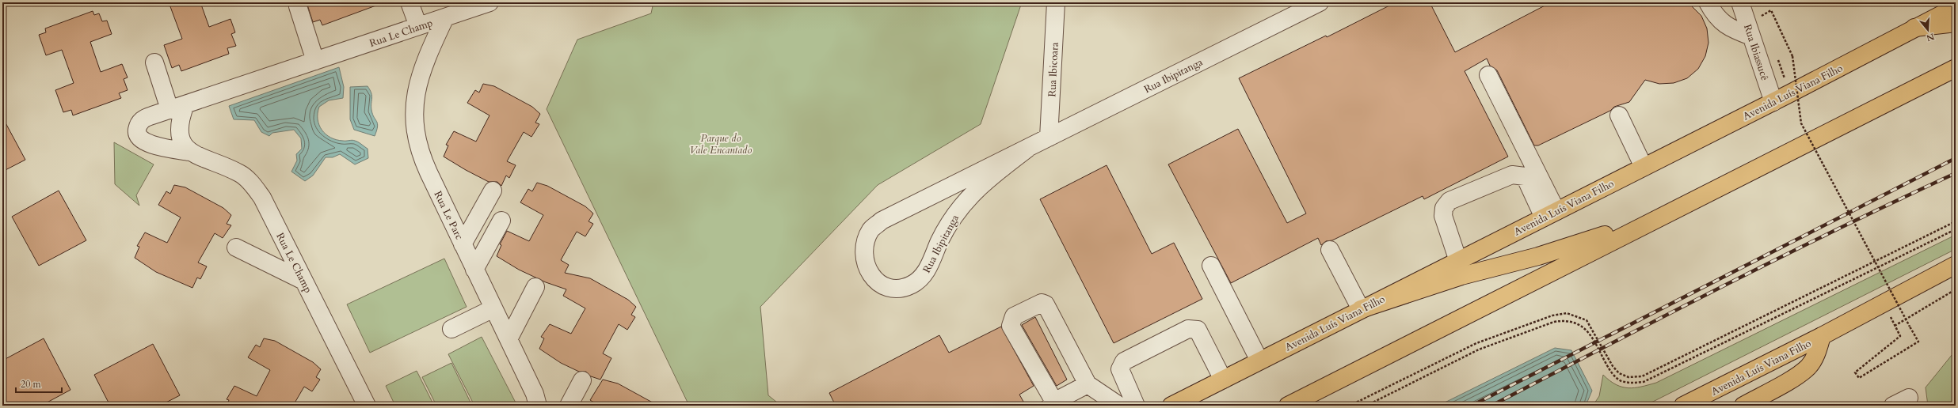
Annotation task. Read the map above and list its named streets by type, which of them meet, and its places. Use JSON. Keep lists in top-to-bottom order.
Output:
{
  "streets": {
    "main road": ["Avenida Luís Viana Filho"],
    "street": [
      "Rua Le Champ",
      "Rua Ibiassucê",
      "Rua Ibicoara",
      "Rua Ibipitanga",
      "Rua Le Parc"
    ]
  },
  "crossings": [
    ["Rua Le Champ", "Rua Le Parc"],
    ["Rua Ibiassucê", "Avenida Luís Viana Filho"],
    ["Rua Ibicoara", "Rua Ibipitanga"]
  ],
  "parks": ["Parque do Vale Encantado"],
  "scale_bar": "20 m",
  "north": "bottom"
}
